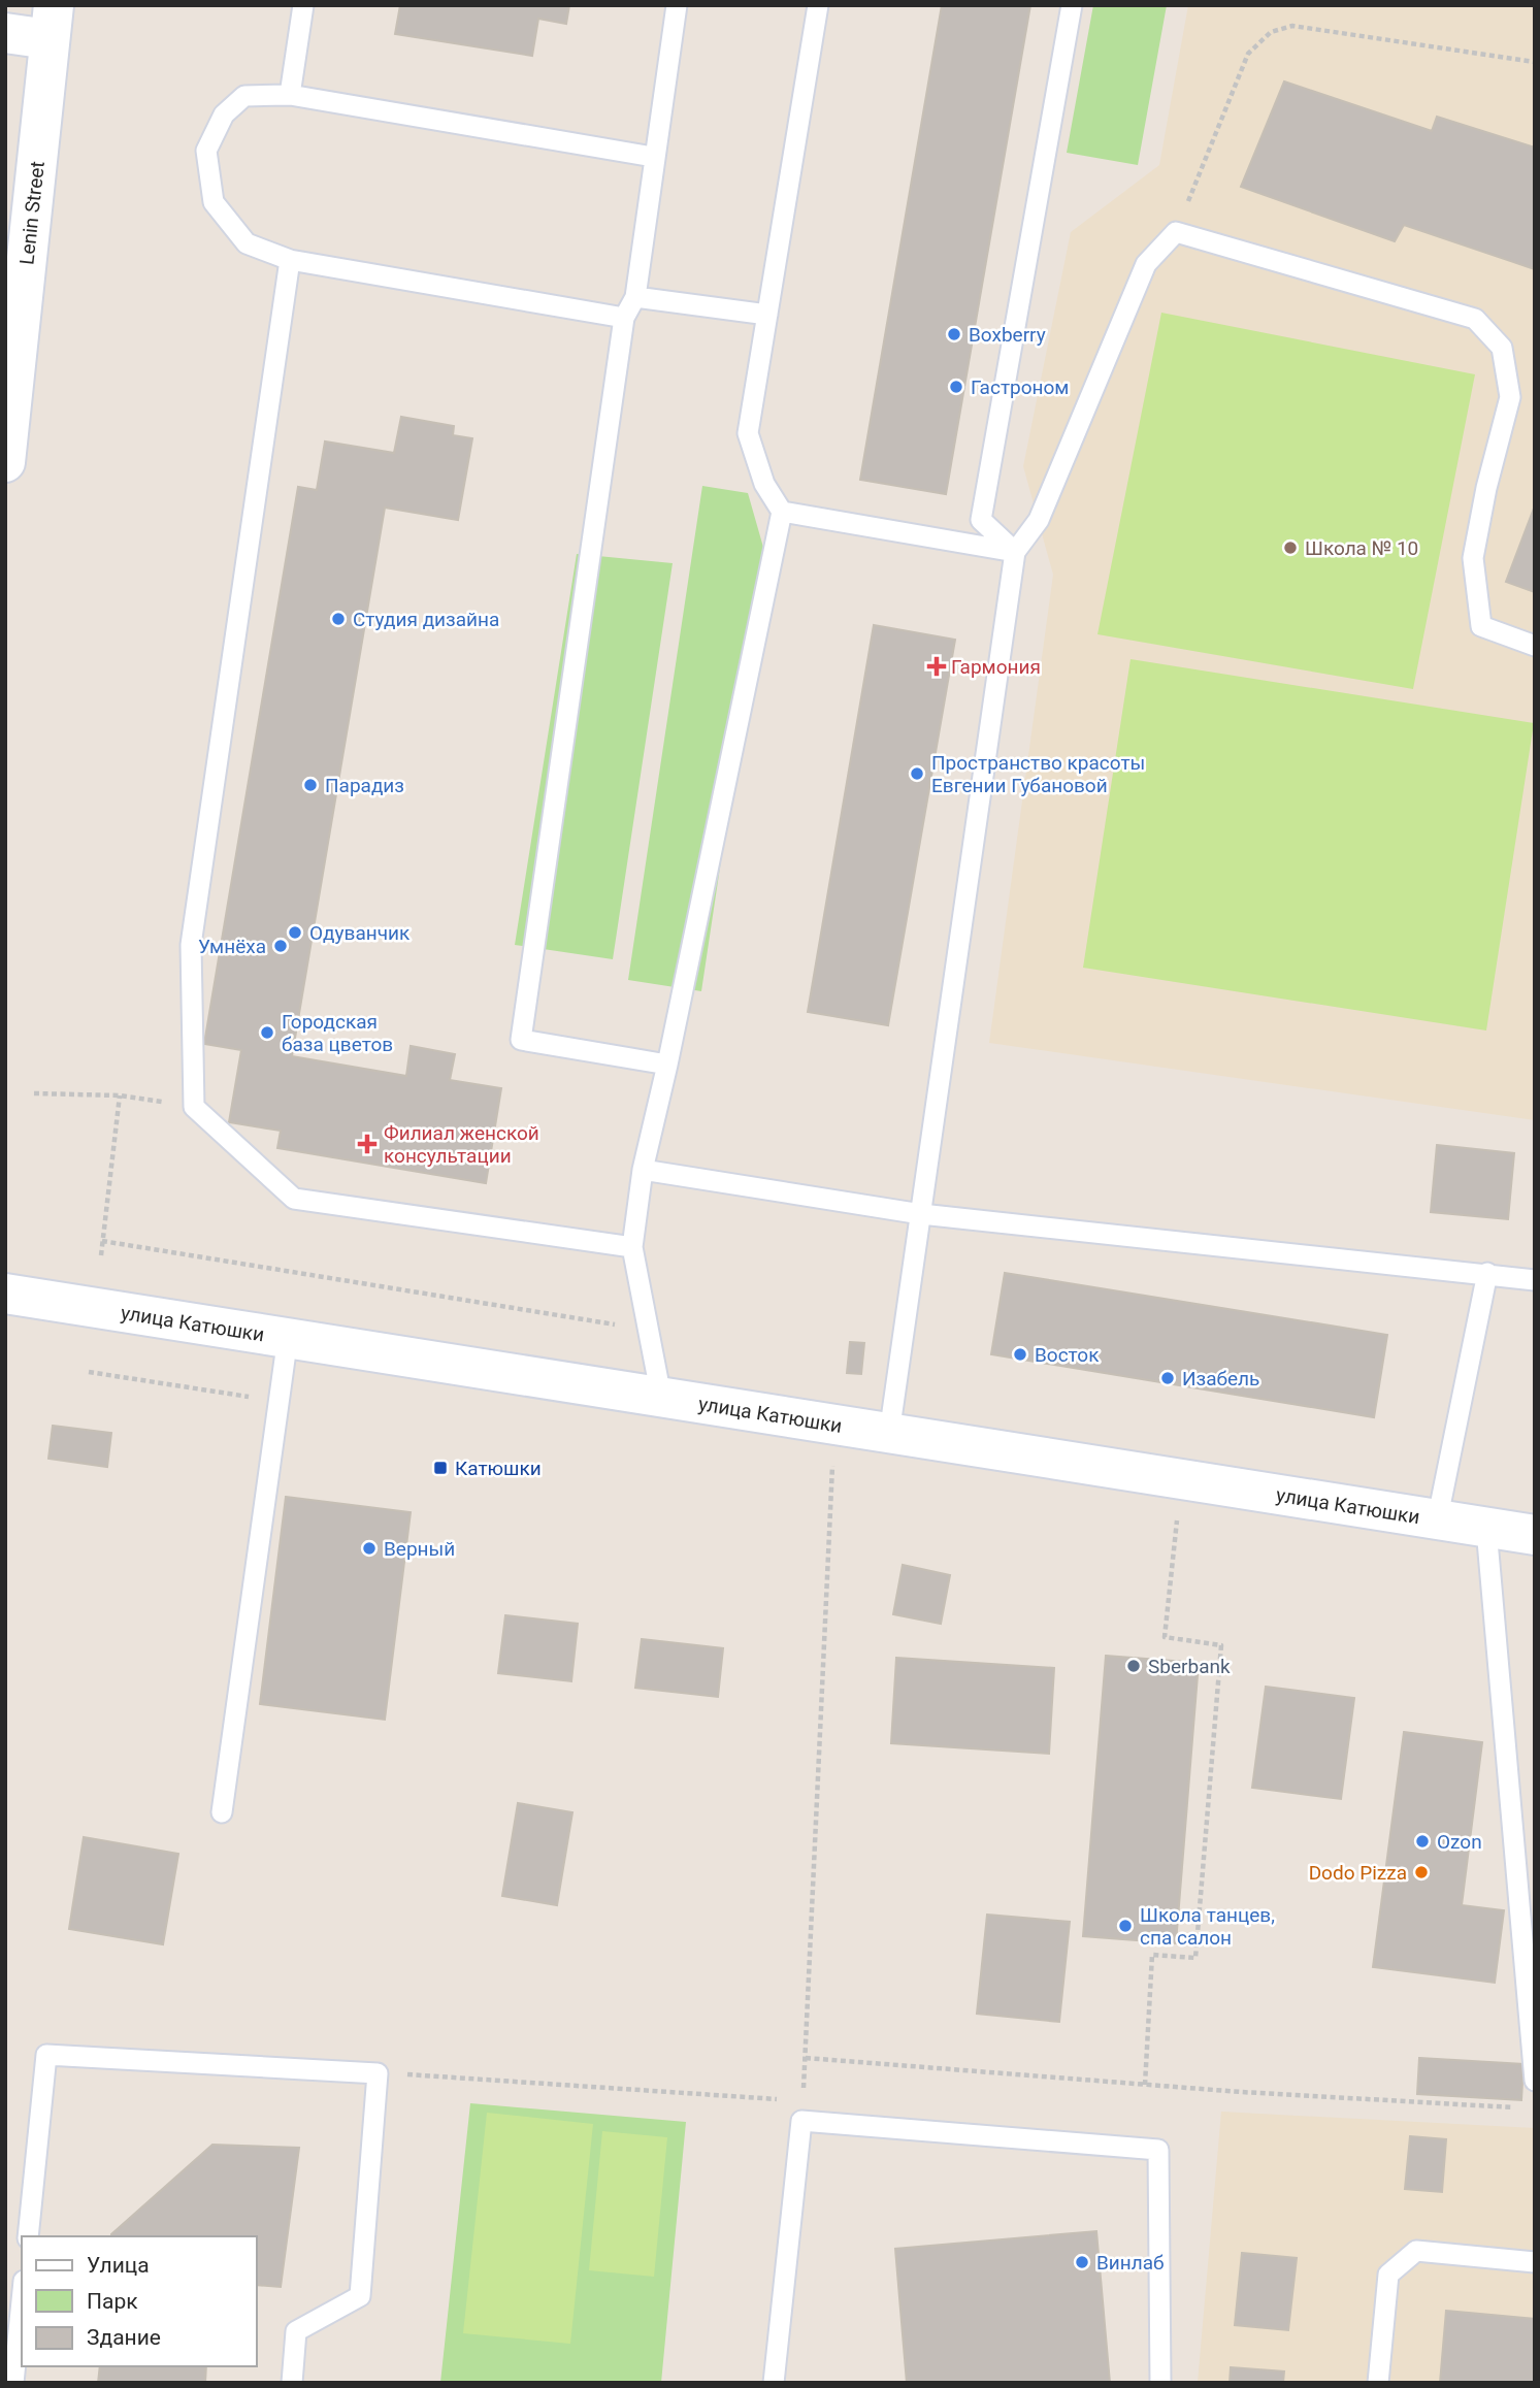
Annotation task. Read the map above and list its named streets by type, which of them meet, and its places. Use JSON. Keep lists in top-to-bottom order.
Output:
{
  "streets": {
    "street": ["Lenin Street", "улица Катюшки"]
  },
  "places": {
    "other": [
      "Boxberry",
      "Гастроном",
      "Школа № 10",
      "Студия дизайна",
      "Пространство красоты Евгении Губановой",
      "Парадиз",
      "Одуванчик",
      "Умнёха",
      "Городская база цветов",
      "Восток",
      "Изабель",
      "Верный",
      "Sberbank",
      "Ozon",
      "Dodo Pizza",
      "Школа танцев, спа салон",
      "Винлаб"
    ],
    "health": ["Гармония", "Филиал женской консультации"],
    "transit": ["Катюшки"]
  },
  "legend": ["Улица", "Парк", "Здание"]
}
